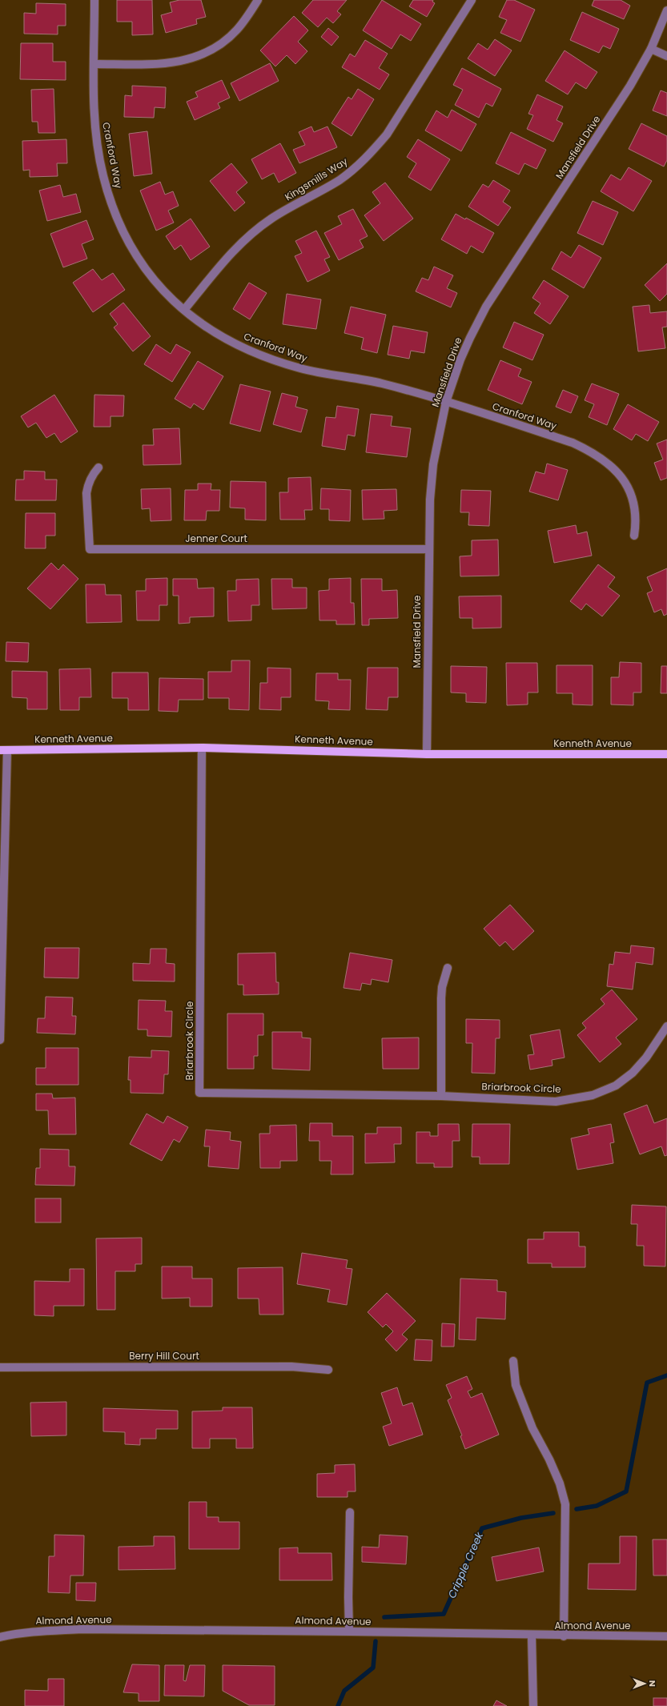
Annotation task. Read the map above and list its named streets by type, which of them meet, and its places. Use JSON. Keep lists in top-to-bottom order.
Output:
{
  "streets": {
    "main road": ["Kenneth Avenue"],
    "street": [
      "Mansfield Drive",
      "Cranford Way",
      "Kingsmills Way",
      "Jenner Court",
      "Briarbrook Circle",
      "Berry Hill Court",
      "Almond Avenue"
    ]
  },
  "crossings": [
    ["Mansfield Drive", "Cranford Way"],
    ["Mansfield Drive", "Jenner Court"],
    ["Mansfield Drive", "Kenneth Avenue"],
    ["Cranford Way", "Kingsmills Way"],
    ["Kenneth Avenue", "Briarbrook Circle"]
  ],
  "water": ["Cripple Creek"],
  "north": "right"
}
